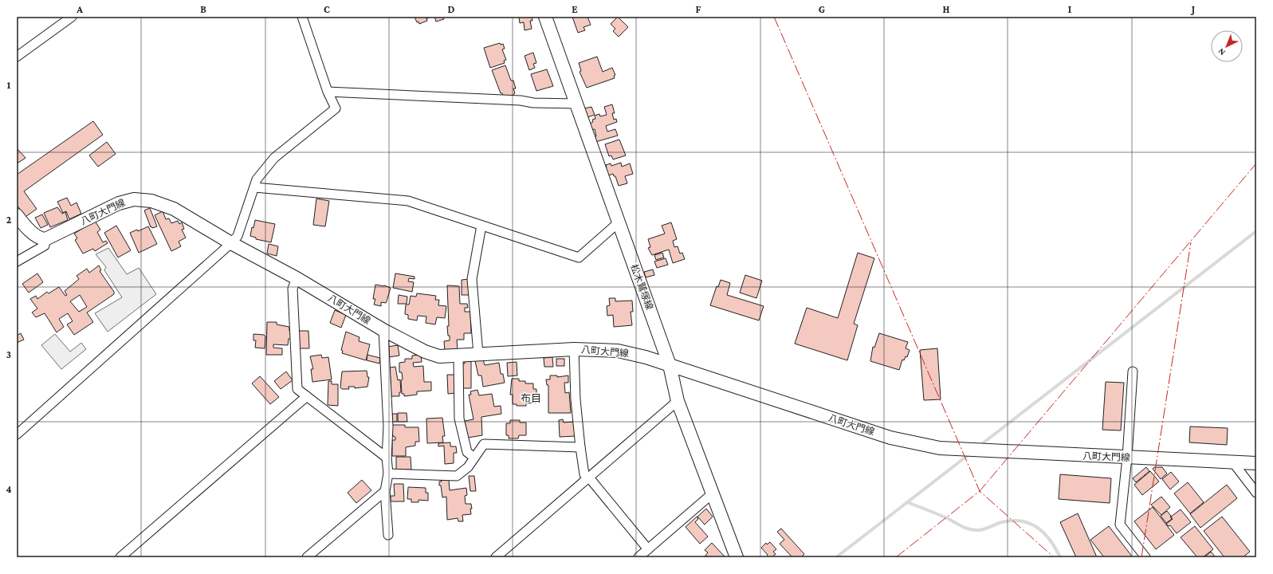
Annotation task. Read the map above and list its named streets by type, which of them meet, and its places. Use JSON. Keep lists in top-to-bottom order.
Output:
{
  "streets": {
    "main road": ["八町大門線", "松木鷲塚線"]
  },
  "crossings": [
    ["八町大門線", "松木鷲塚線"]
  ],
  "districts": ["布目"],
  "north": "bottom left",
  "grid": {
    "columns": [
      "A",
      "B",
      "C",
      "D",
      "E",
      "F",
      "G",
      "H",
      "I",
      "J"
    ],
    "rows": [
      "1",
      "2",
      "3",
      "4"
    ]
  }
}
